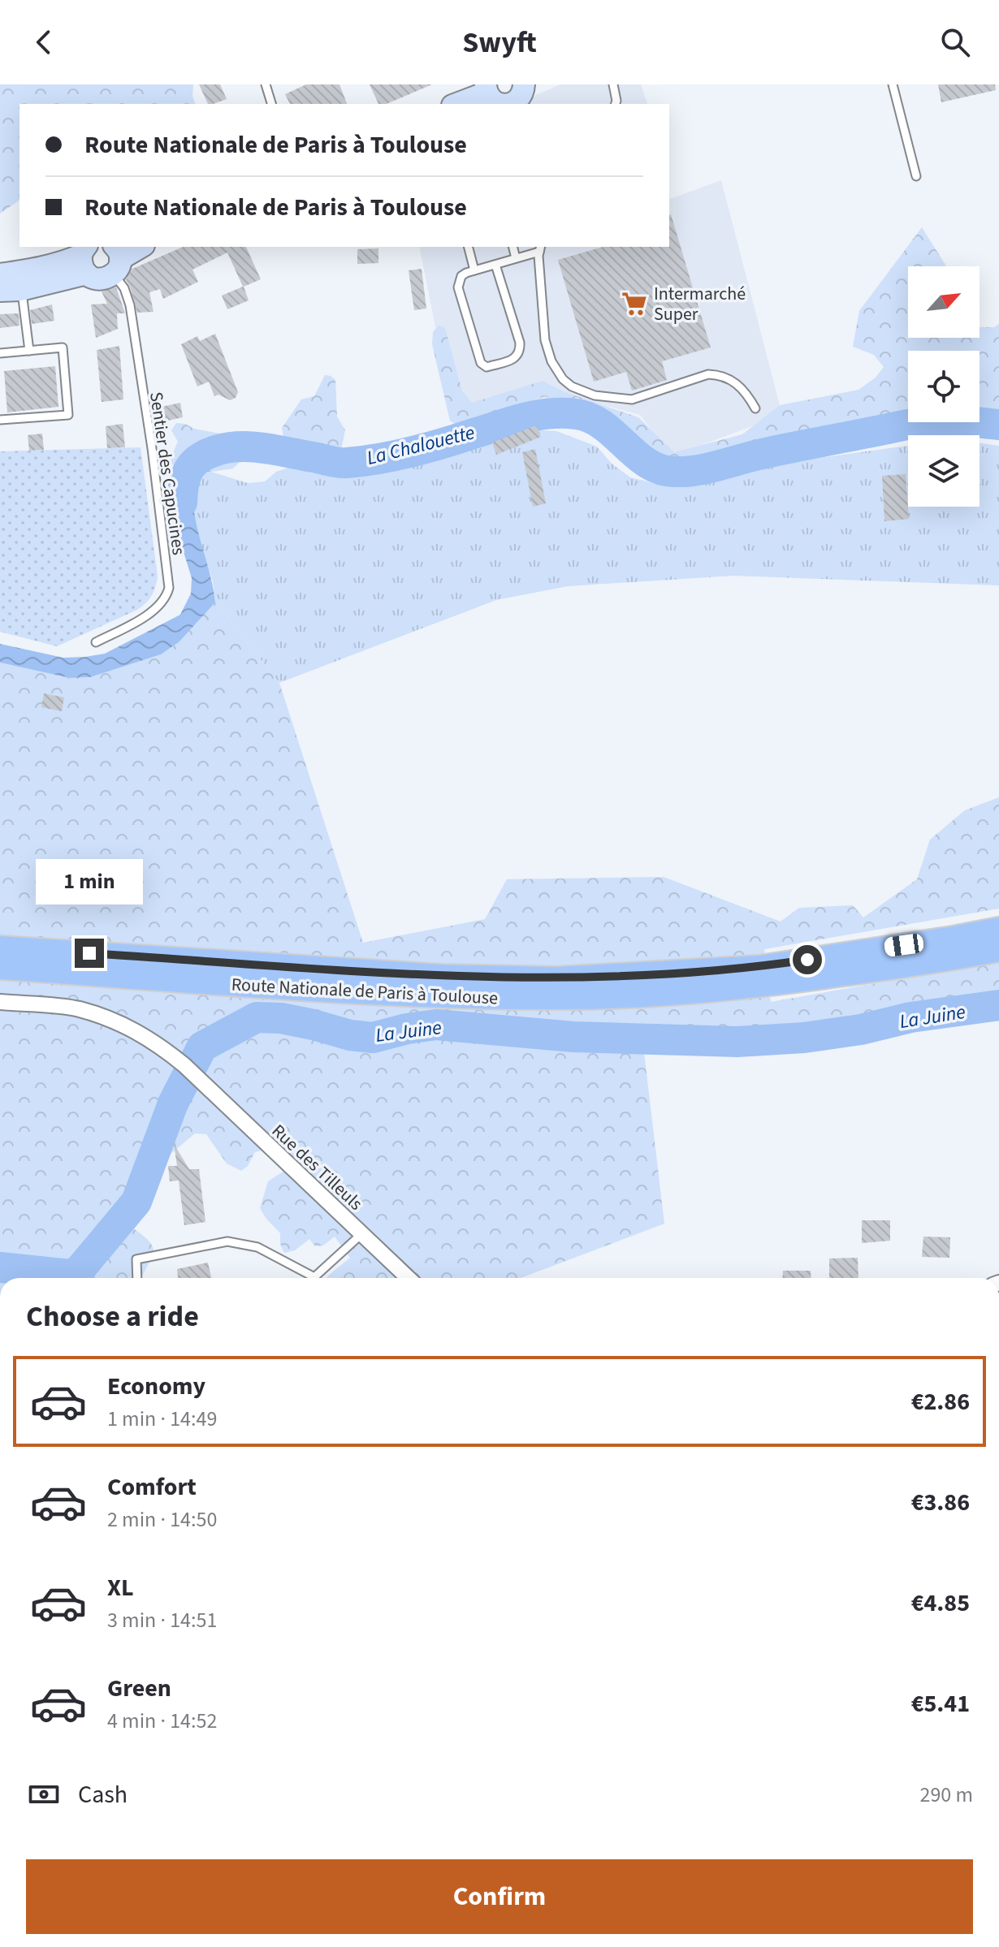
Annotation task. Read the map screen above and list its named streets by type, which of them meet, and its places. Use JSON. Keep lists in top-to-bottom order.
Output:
{
  "streets": {
    "main road": ["Route Nationale de Paris à Toulouse"],
    "street": ["Rue des Tilleuls"],
    "lane": ["Sentier des Capucines"]
  },
  "water": ["La Chalouette", "La Juine"],
  "places": {
    "supermarket": ["Intermarché Super"]
  },
  "north": "top right",
  "page": {
    "header": "Swyft",
    "banner": ["Route Nationale de Paris à Toulouse", "Route Nationale de Paris à Toulouse"],
    "bubble": "1 min",
    "heading": "Choose a ride",
    "list": [
      {
        "name": "Economy",
        "note": "1 min · 14:49",
        "value": "€2.86"
      },
      {
        "name": "Comfort",
        "note": "2 min · 14:50",
        "value": "€3.86"
      },
      {
        "name": "XL",
        "note": "3 min · 14:51",
        "value": "€4.85"
      },
      {
        "name": "Green",
        "note": "4 min · 14:52",
        "value": "€5.41"
      }
    ],
    "pay": ["Cash", "290 m"],
    "buttons": "Confirm"
  }
}
